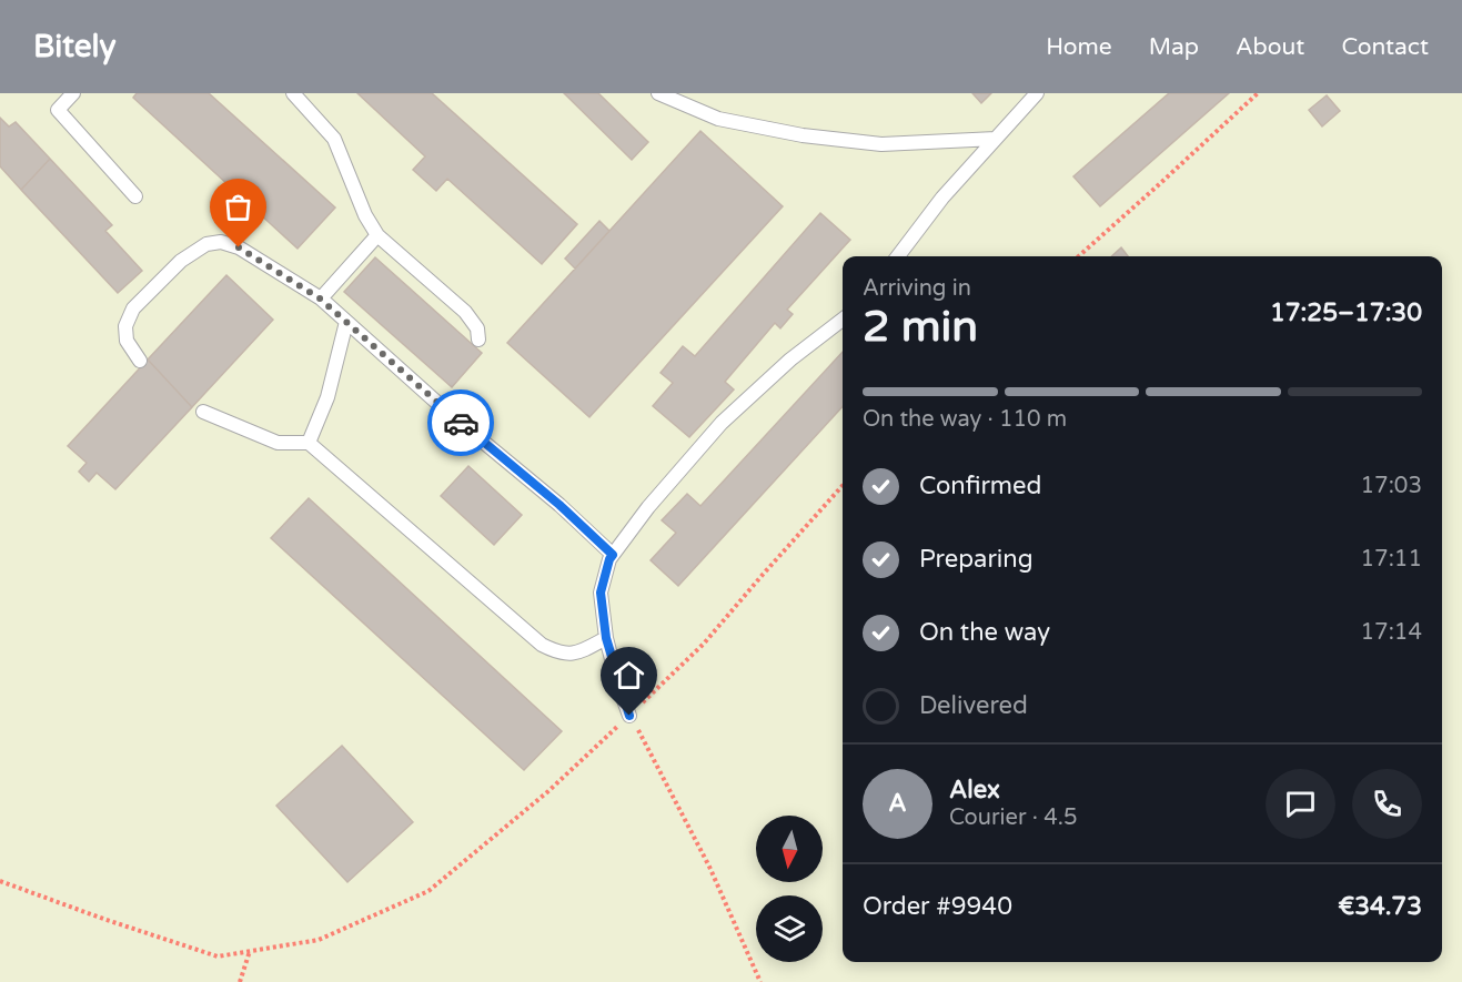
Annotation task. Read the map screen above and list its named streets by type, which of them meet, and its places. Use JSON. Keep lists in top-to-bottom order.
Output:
{
  "north": "bottom",
  "page": {
    "header": "Bitely",
    "nav": [
      "Home",
      "Map",
      "About",
      "Contact"
    ],
    "heading": ["2 min", "Arriving in", "17:25–17:30"],
    "panel": [
      "Alex",
      "Courier · 4.5",
      "Order #9940",
      "€34.73"
    ],
    "bar": "On the way · 110 m",
    "list": [
      ["Confirmed", "17:03"],
      ["Preparing", "17:11"],
      ["On the way", "17:14"],
      "Delivered"
    ],
    "round": "A"
  }
}
